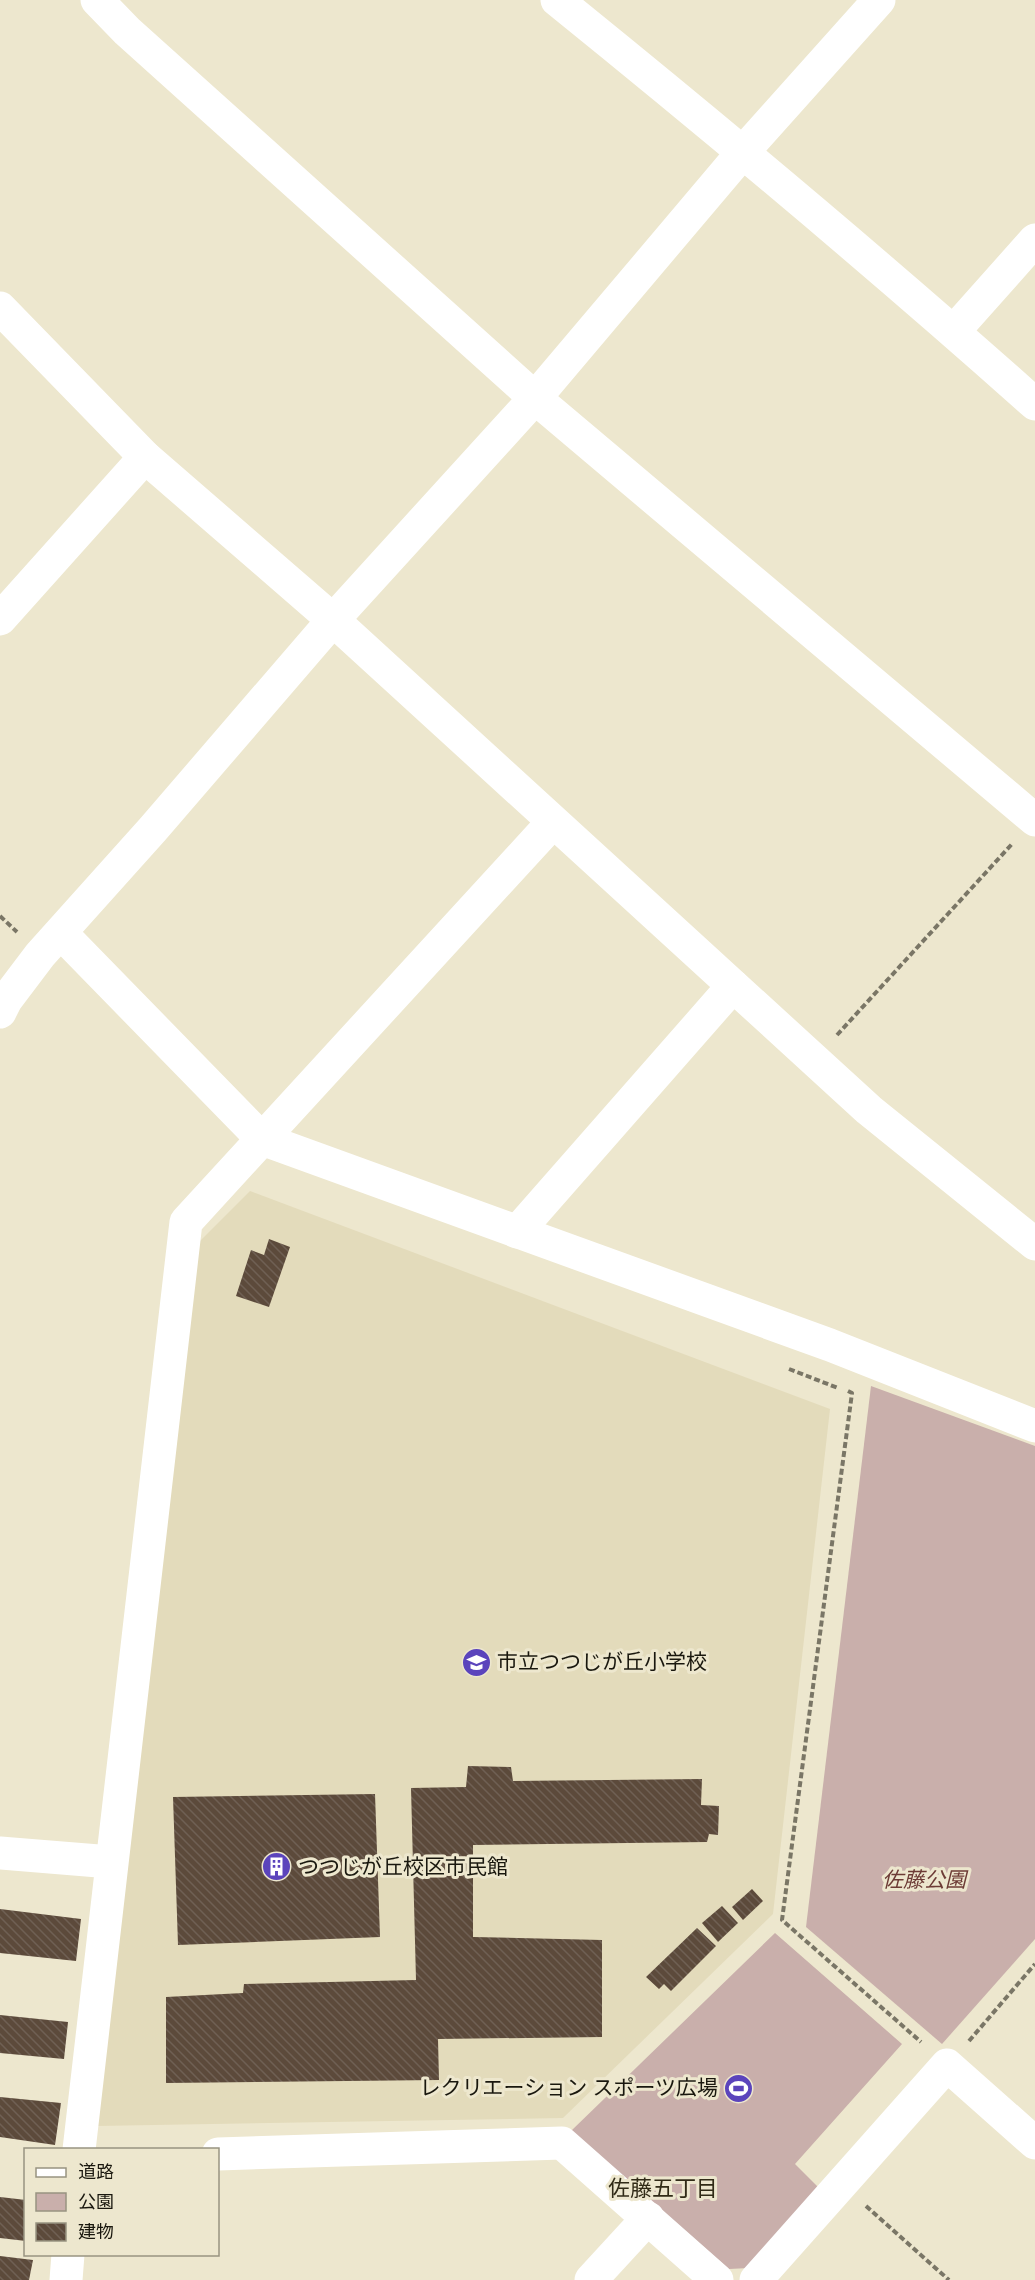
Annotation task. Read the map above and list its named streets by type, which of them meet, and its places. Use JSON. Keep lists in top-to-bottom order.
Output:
{
  "districts": ["佐藤五丁目"],
  "parks": ["佐藤公園"],
  "places": {
    "school or university": ["市立つつじが丘小学校"],
    "building": ["つつじが丘校区市民館"],
    "sports": ["レクリエーション スポーツ広場"]
  },
  "legend": ["道路", "公園", "建物"]
}
